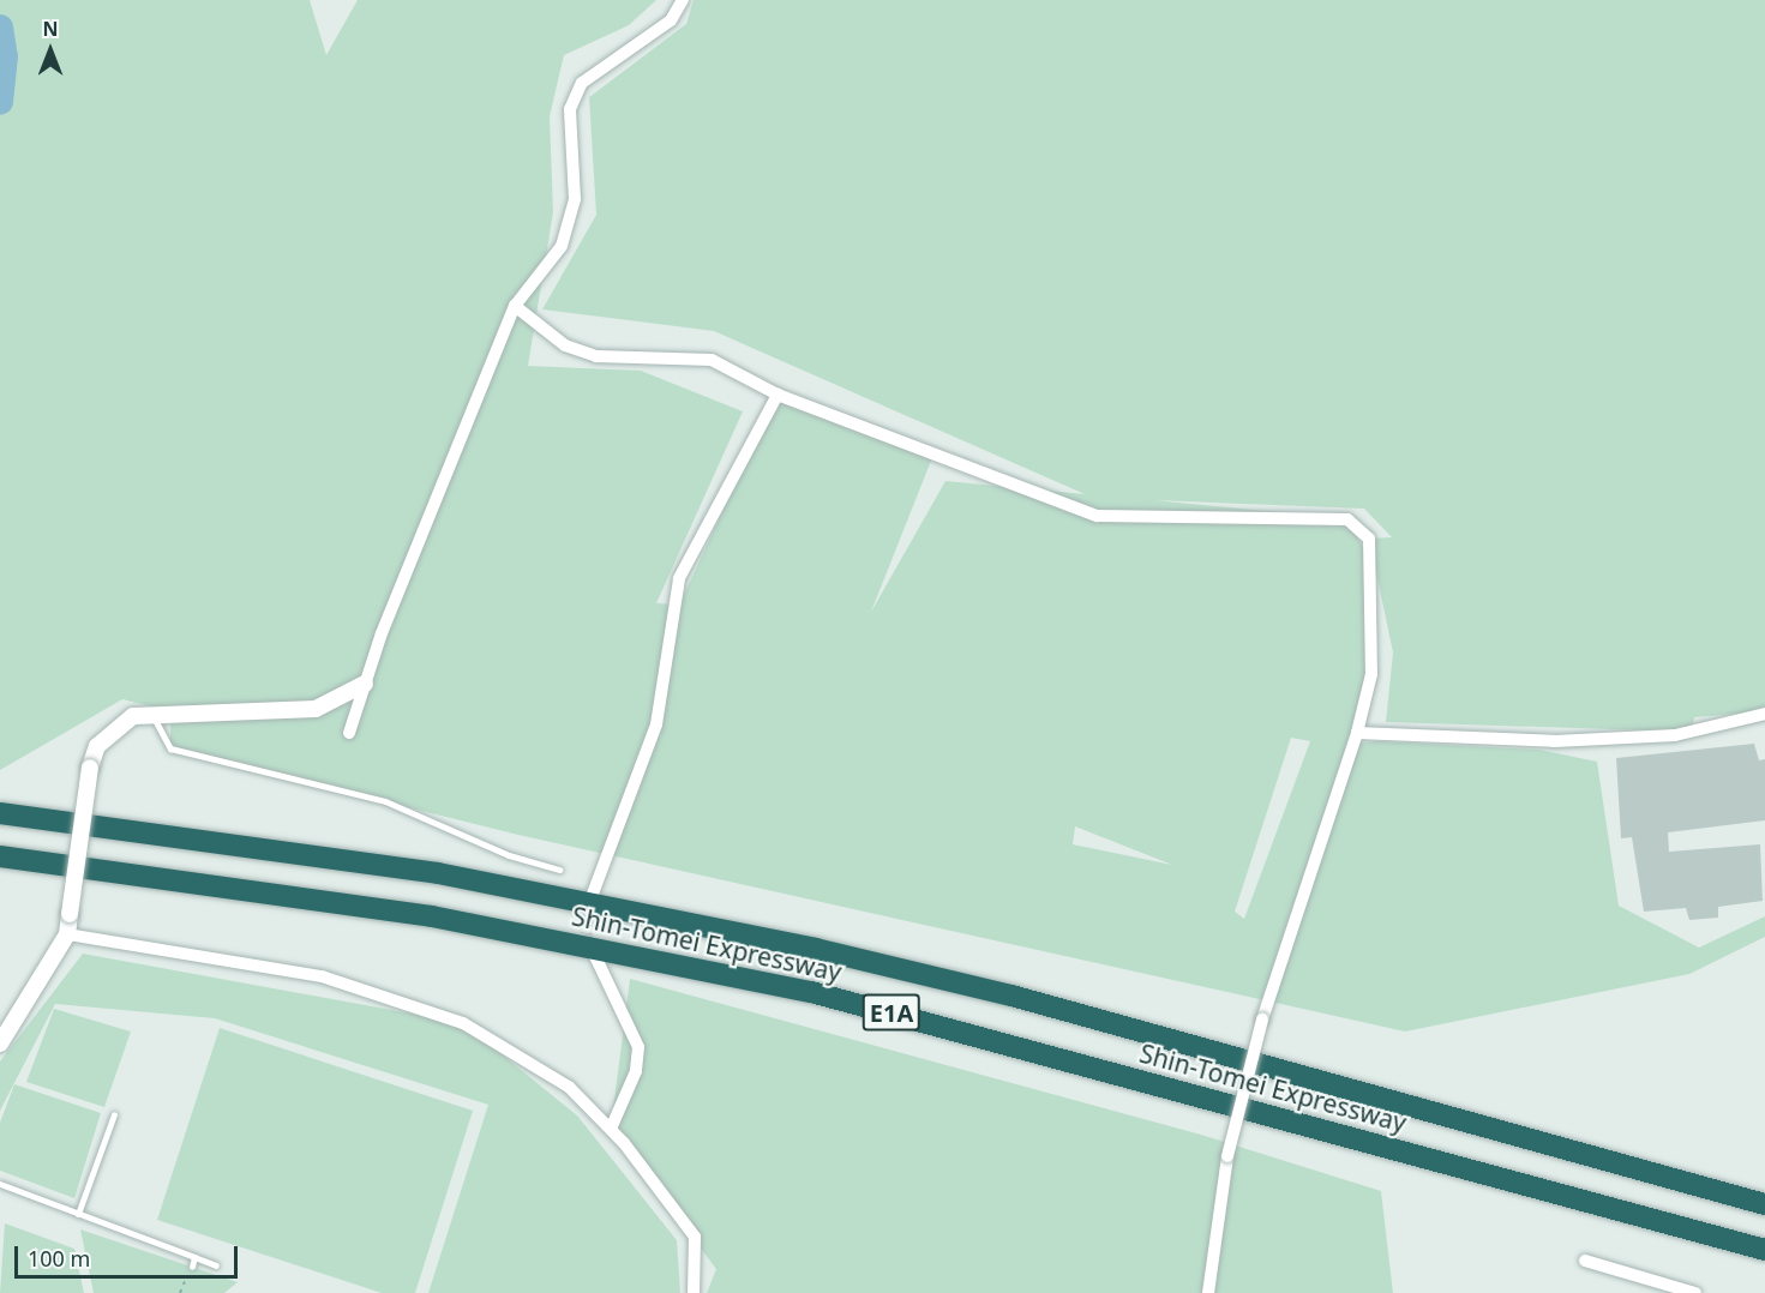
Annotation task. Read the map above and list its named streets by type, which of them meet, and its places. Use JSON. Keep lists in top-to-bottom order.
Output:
{
  "streets": {
    "highway": ["Shin-Tomei Expressway", "E1A"]
  },
  "scale_bar": "100 m",
  "north": "top"
}
